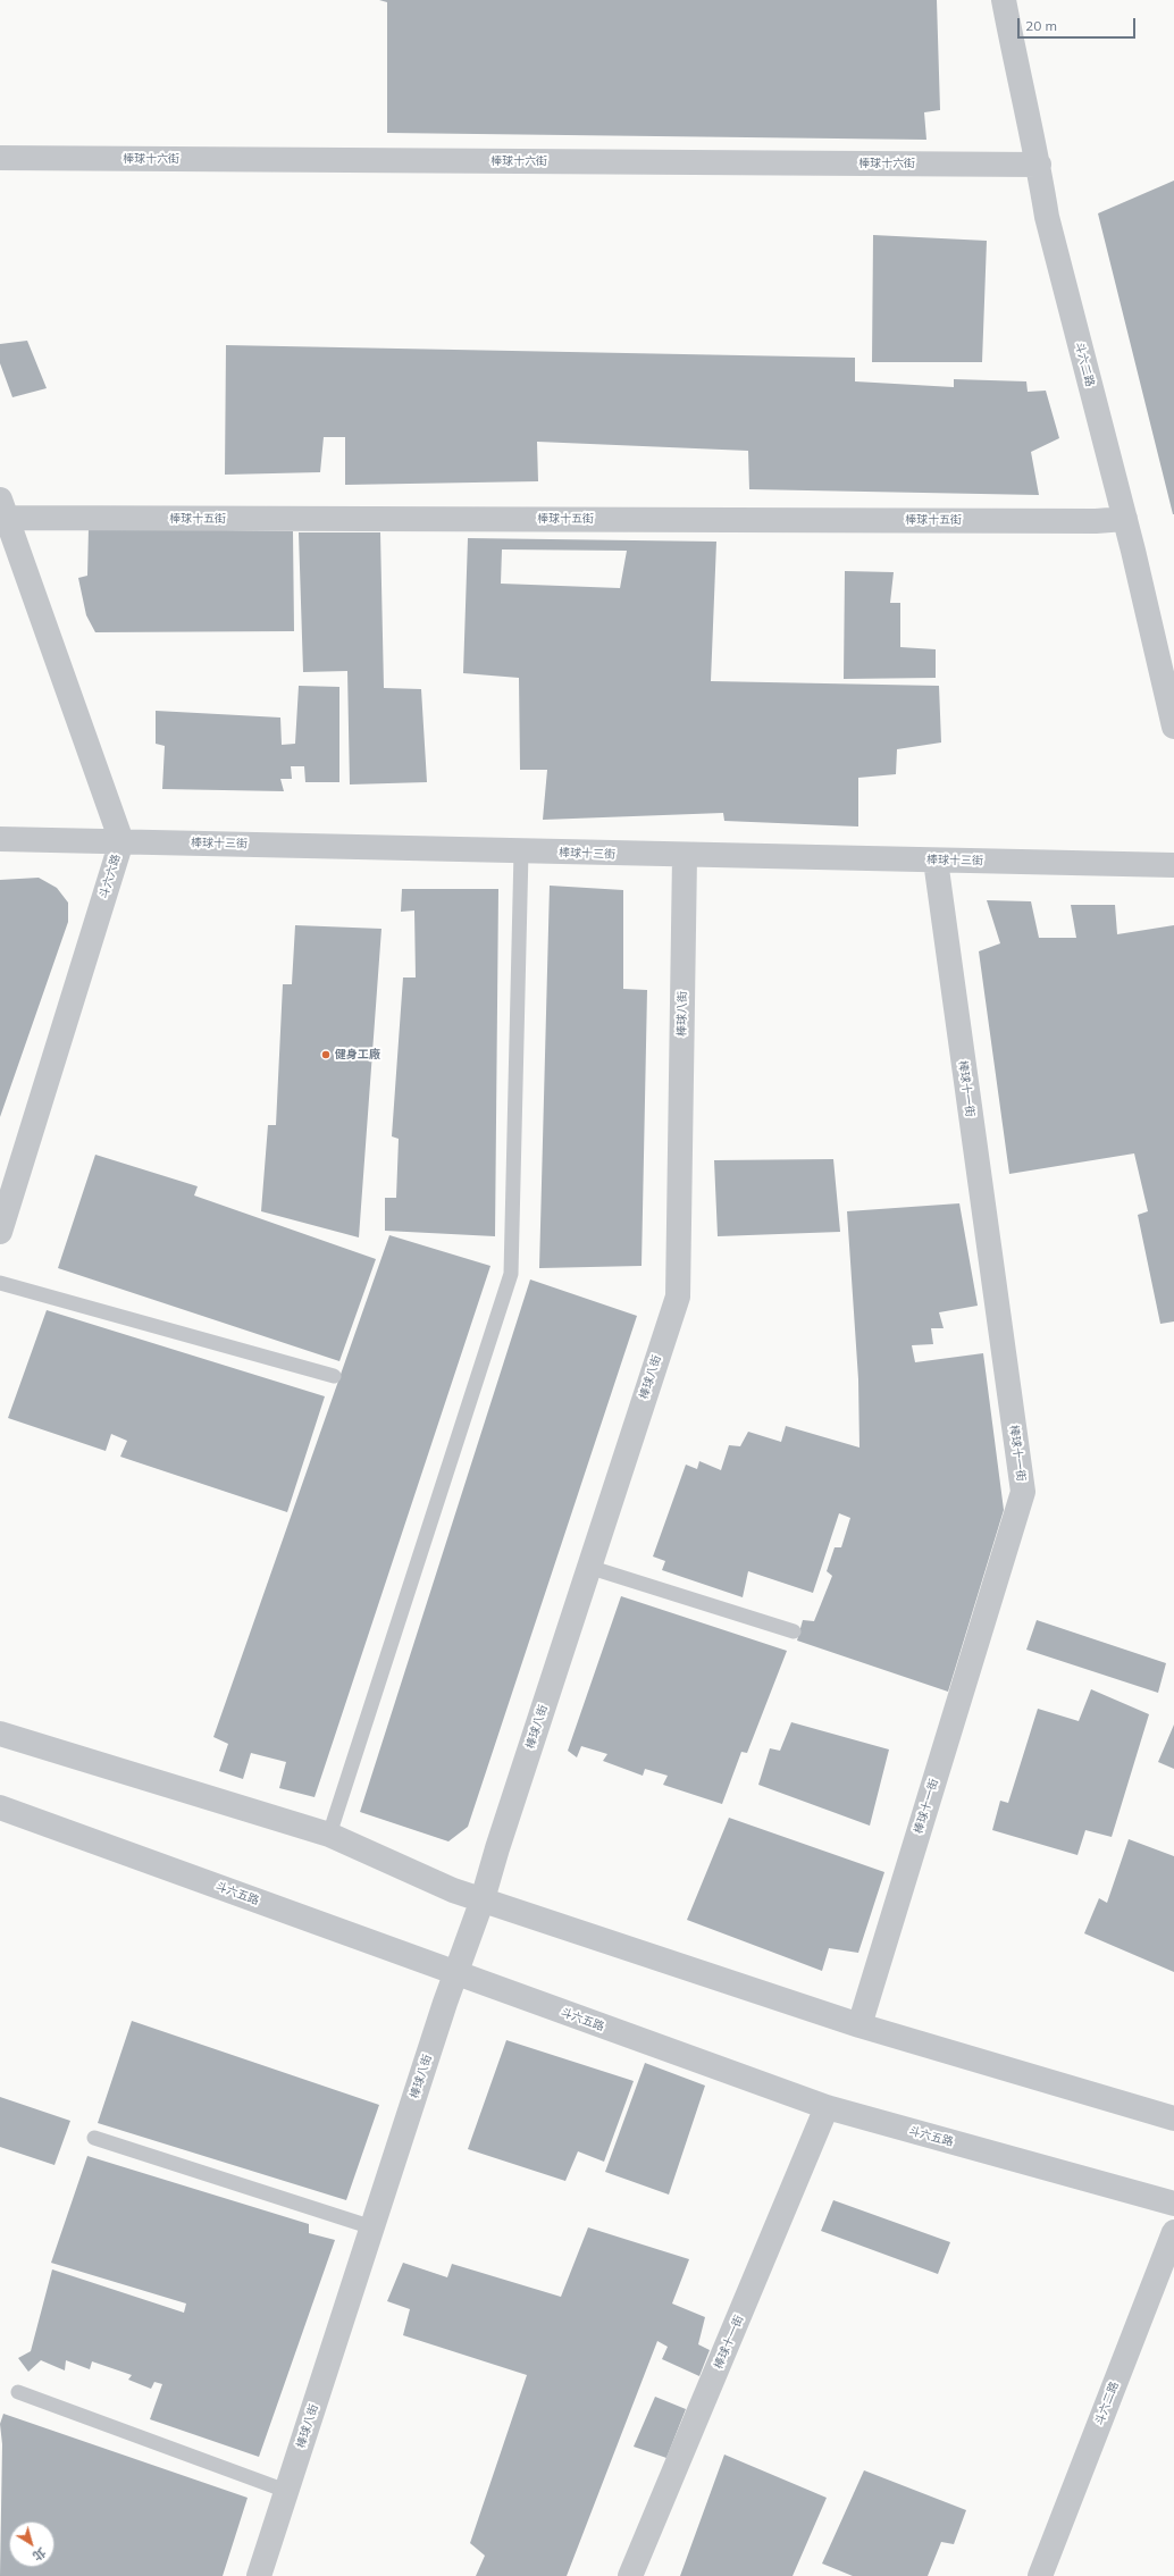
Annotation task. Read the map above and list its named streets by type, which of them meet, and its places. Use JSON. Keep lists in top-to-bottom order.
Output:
{
  "streets": {
    "street": [
      "棒球十六街",
      "斗六二路",
      "棒球十五街",
      "棒球十三街",
      "斗六六路",
      "棒球八街",
      "棒球十一街",
      "斗六五路"
    ]
  },
  "crossings": [
    ["棒球十六街", "斗六二路"],
    ["斗六二路", "棒球十五街"],
    ["棒球十五街", "斗六六路"],
    ["棒球十三街", "斗六六路"],
    ["棒球十三街", "棒球八街"],
    ["棒球十三街", "棒球十一街"],
    ["棒球八街", "斗六五路"],
    ["棒球十一街", "斗六五路"]
  ],
  "places": ["健身工廠"],
  "scale_bar": "20 m",
  "north": "bottom right"
}
